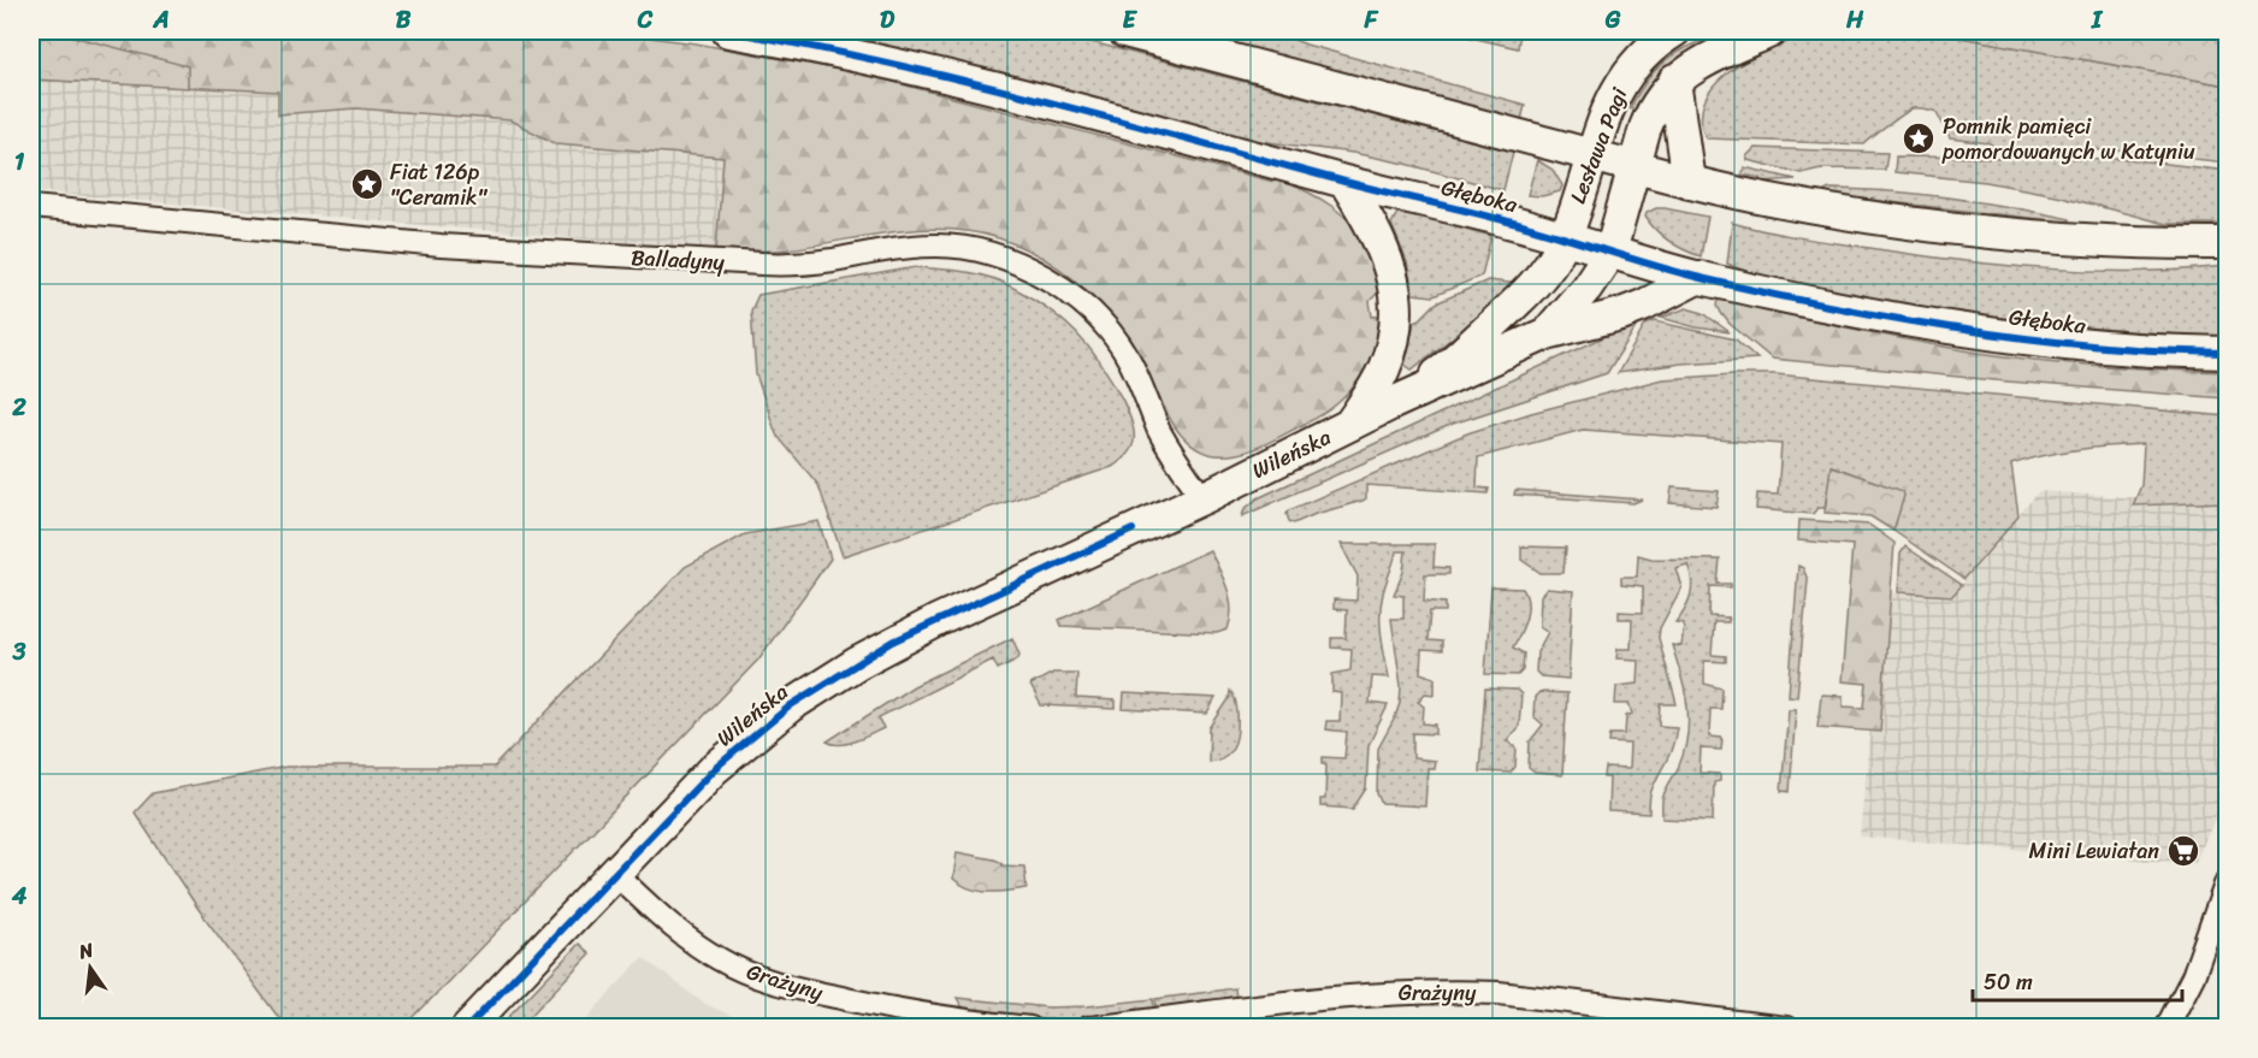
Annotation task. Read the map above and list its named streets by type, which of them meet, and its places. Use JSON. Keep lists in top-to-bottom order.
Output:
{
  "streets": {
    "street": [
      "Lesława Pagi",
      "Głęboka",
      "Balladyny",
      "Wileńska",
      "Grażyny"
    ]
  },
  "crossings": [
    ["Lesława Pagi", "Głęboka"],
    ["Lesława Pagi", "Wileńska"],
    ["Głęboka", "Wileńska"],
    ["Balladyny", "Wileńska"],
    ["Wileńska", "Grażyny"]
  ],
  "places": {
    "place": ["Pomnik pamięci pomordowanych w Katyniu", "Fiat 126p \"Ceramik\""],
    "supermarket": ["Mini Lewiatan"]
  },
  "scale_bar": "50 m",
  "north": "top",
  "grid": {
    "columns": [
      "A",
      "B",
      "C",
      "D",
      "E",
      "F",
      "G",
      "H",
      "I"
    ],
    "rows": [
      "1",
      "2",
      "3",
      "4"
    ]
  }
}
